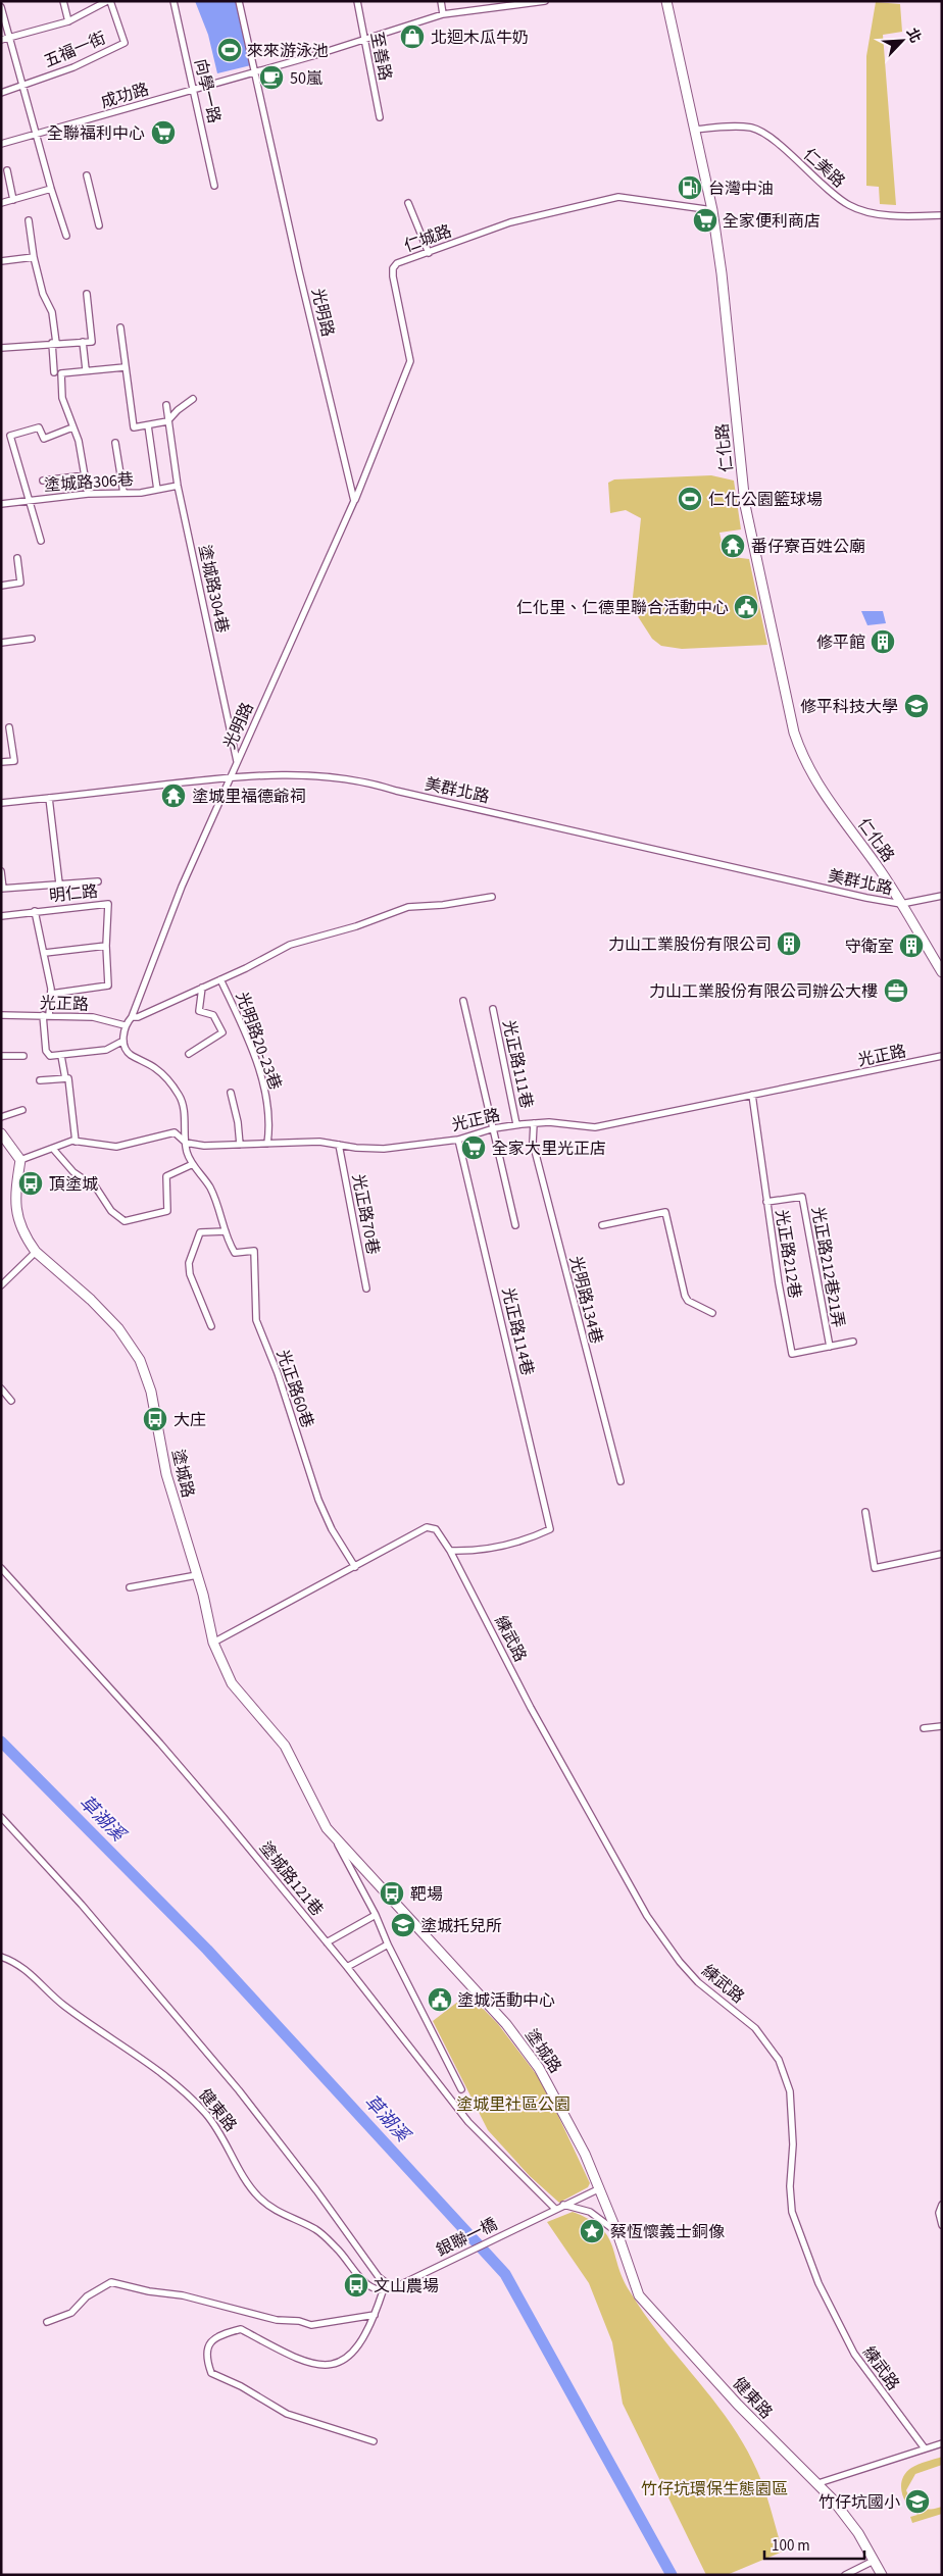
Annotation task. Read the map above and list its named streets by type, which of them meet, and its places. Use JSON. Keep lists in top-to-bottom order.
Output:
{
  "streets": {
    "street": [
      "五福一街",
      "至善路",
      "向學一路",
      "成功路",
      "仁美路",
      "仁城路",
      "光明路",
      "仁化路",
      "塗城路306巷",
      "塗城路304巷",
      "美群北路",
      "明仁路",
      "光正路",
      "光明路20-23巷",
      "光正路111巷",
      "光正路70巷",
      "光正路212巷",
      "光正路212巷21弄",
      "光明路134巷",
      "光正路114巷",
      "光正路60巷",
      "塗城路",
      "練武路",
      "塗城路121巷",
      "健東路",
      "銀聯一橋"
    ]
  },
  "crossings": [
    ["至善路", "成功路"],
    ["向學一路", "成功路"],
    ["成功路", "光明路"],
    ["仁美路", "仁化路"],
    ["仁城路", "光明路"],
    ["仁城路", "仁化路"],
    ["光明路", "塗城路304巷"],
    ["光明路", "美群北路"],
    ["仁化路", "美群北路"],
    ["塗城路306巷", "塗城路304巷"],
    ["光正路", "光明路20-23巷"],
    ["光正路", "光正路111巷"],
    ["光正路", "光正路70巷"],
    ["光正路", "光正路212巷"],
    ["光正路", "光明路134巷"],
    ["光正路", "光正路114巷"],
    ["光正路", "光正路60巷"],
    ["光正路", "塗城路"],
    ["光正路212巷", "光正路212巷21弄"],
    ["光正路114巷", "練武路"],
    ["光正路60巷", "練武路"],
    ["塗城路", "練武路"],
    ["塗城路", "健東路"],
    ["塗城路121巷", "銀聯一橋"]
  ],
  "water": ["草湖溪"],
  "parks": ["塗城里社區公園", "竹仔坑環保生態園區"],
  "places": {
    "shop": ["北迴木瓜牛奶"],
    "sports": ["來來游泳池", "仁化公園籃球場"],
    "cafe": ["50嵐"],
    "supermarket": ["全聯福利中心", "全家便利商店", "全家大里光正店"],
    "fuel station": ["台灣中油"],
    "temple": ["番仔寮百姓公廟", "塗城里福德爺祠"],
    "public building": ["仁化里、仁德里聯合活動中心", "塗城活動中心"],
    "building": ["修平館", "力山工業股份有限公司", "守衛室"],
    "school or university": ["修平科技大學", "塗城托兒所", "竹仔坑國小"],
    "office": ["力山工業股份有限公司辦公大樓"],
    "bus stop": [
      "頂塗城",
      "大庄",
      "靶場",
      "文山農場"
    ],
    "place": ["蔡恆懷義士銅像"]
  },
  "scale_bar": "100 m",
  "north": "top right"
}
